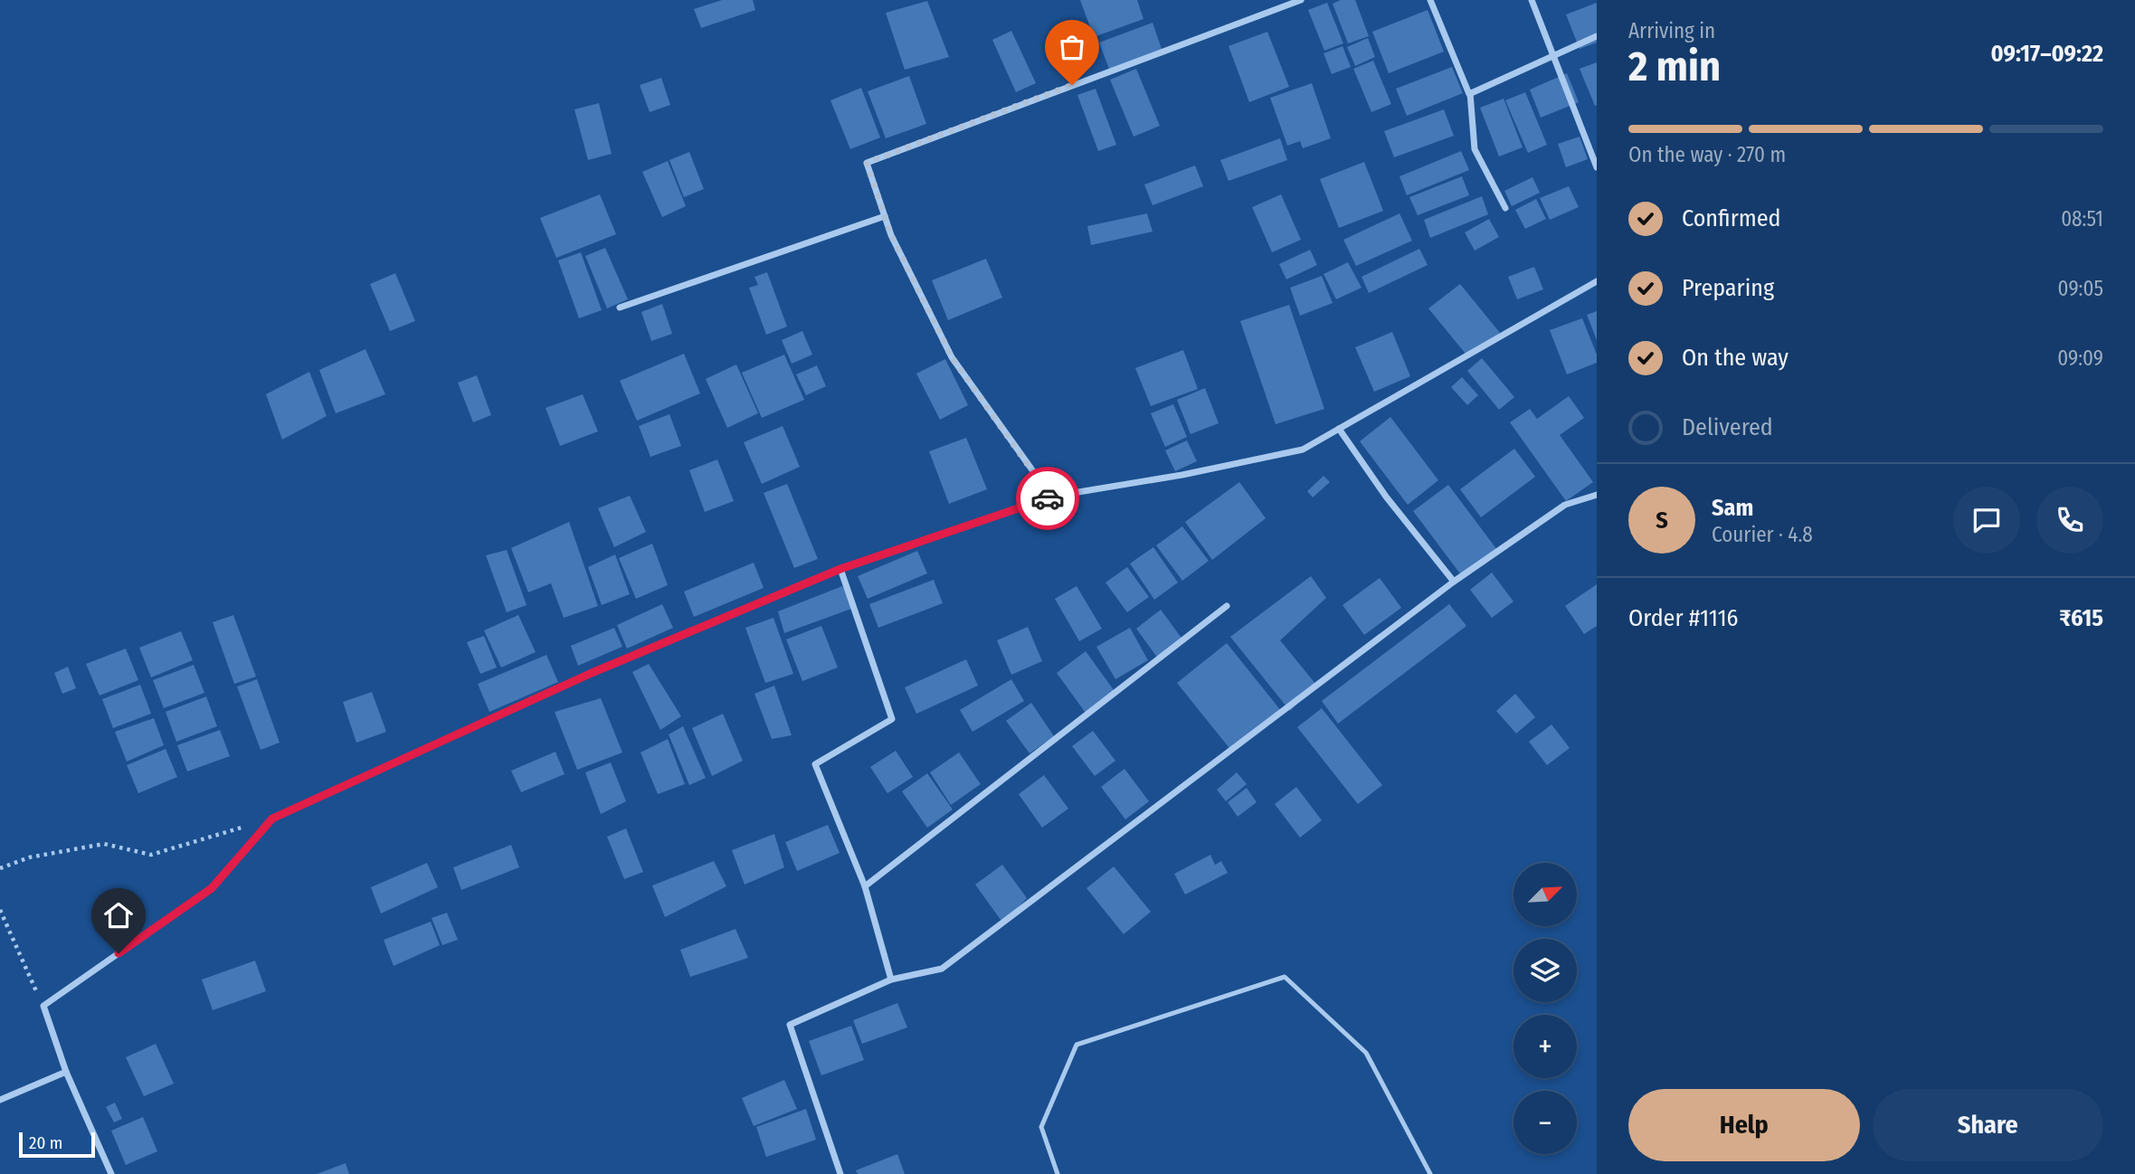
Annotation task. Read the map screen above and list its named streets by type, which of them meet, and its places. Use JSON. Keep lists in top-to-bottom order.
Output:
{
  "scale_bar": "20 m",
  "north": "top right",
  "page": {
    "heading": ["2 min", "Arriving in", "09:17–09:22"],
    "panel": [
      "Sam",
      "Courier · 4.8",
      "Order #1116",
      "₹615"
    ],
    "bar": "On the way · 270 m",
    "list": [
      ["Confirmed", "08:51"],
      ["Preparing", "09:05"],
      ["On the way", "09:09"],
      "Delivered"
    ],
    "round": "S",
    "map_buttons": ["+", "−"],
    "buttons": ["Help", "Share"],
    "scale": "20 m"
  }
}
